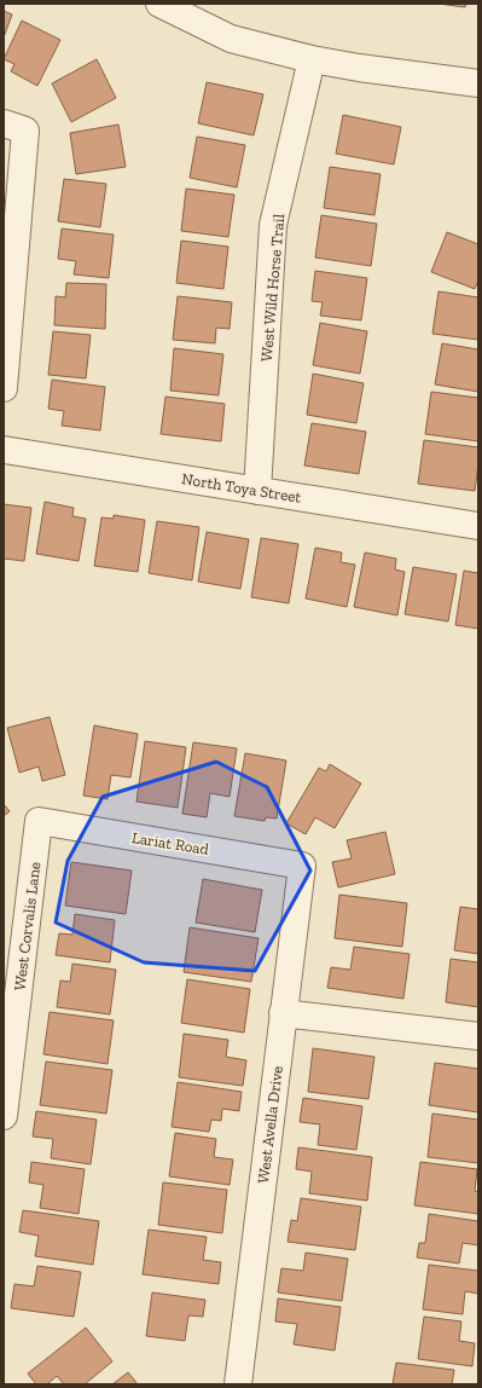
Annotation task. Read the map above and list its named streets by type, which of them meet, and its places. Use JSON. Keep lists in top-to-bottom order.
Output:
{
  "streets": {
    "street": [
      "West Wild Horse Trail",
      "North Toya Street",
      "Lariat Road",
      "West Corvalis Lane",
      "West Avella Drive"
    ]
  },
  "crossings": [
    ["West Wild Horse Trail", "North Toya Street"],
    ["Lariat Road", "West Corvalis Lane"],
    ["Lariat Road", "West Avella Drive"]
  ]
}
